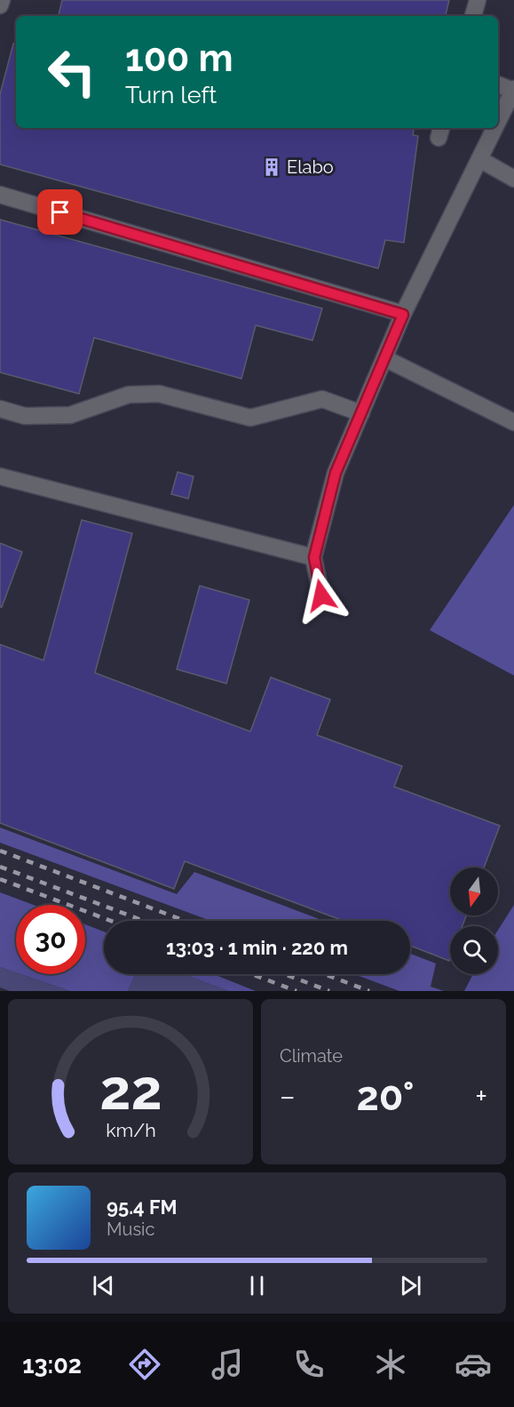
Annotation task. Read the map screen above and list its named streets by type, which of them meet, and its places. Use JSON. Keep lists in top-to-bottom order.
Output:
{
  "places": {
    "building": ["Elabo"]
  },
  "north": "bottom",
  "page": {
    "turn": ["100 m", "Turn left"],
    "limit": "30",
    "trip": "13:03 · 1 min · 220 m",
    "tile": "Climate",
    "heat": ["−", "20°", "+"],
    "song": ["95.4 FM", "Music"],
    "tabs": "13:02",
    "gauge": ["22", "km/h"]
  }
}
